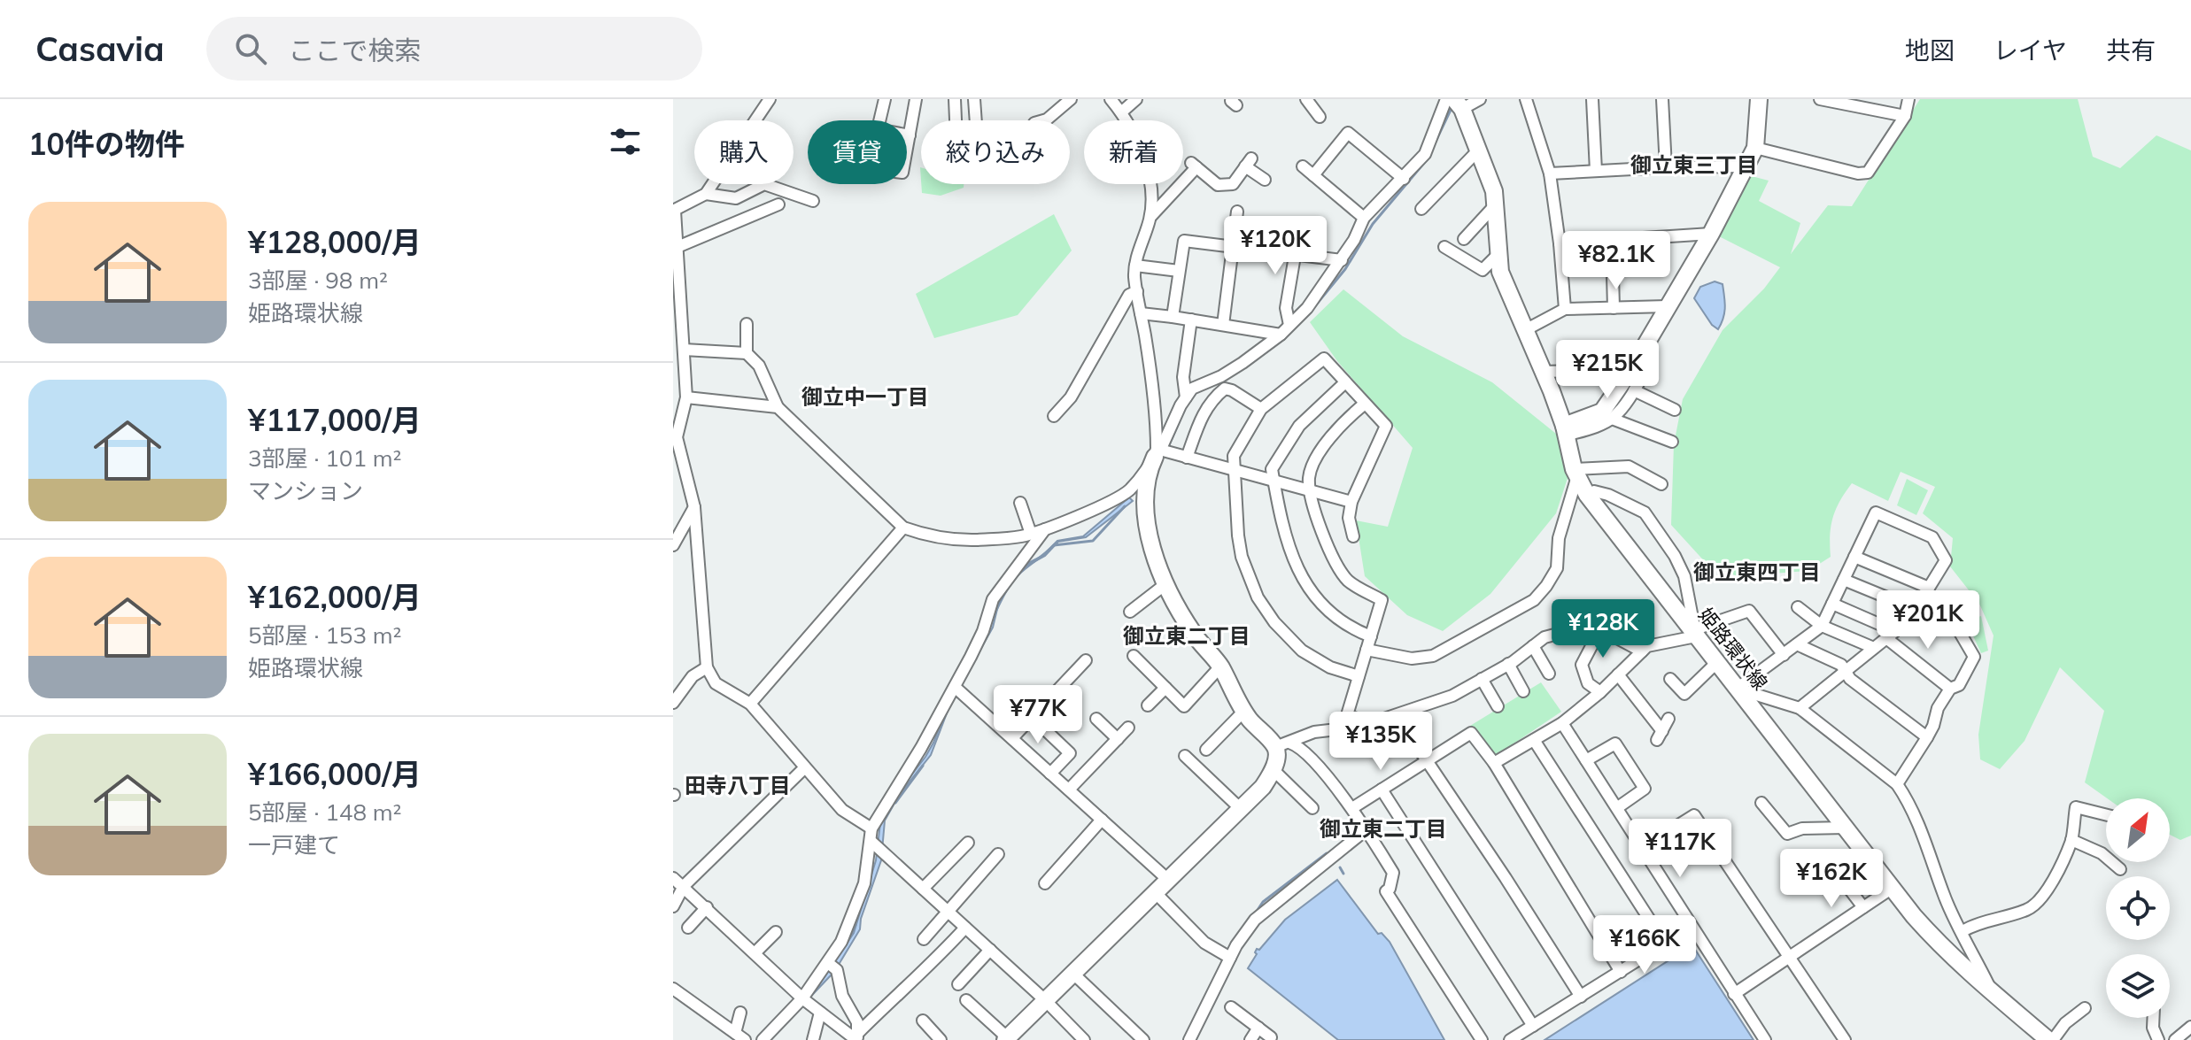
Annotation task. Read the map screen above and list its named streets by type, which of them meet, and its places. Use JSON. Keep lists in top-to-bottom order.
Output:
{
  "streets": {
    "street": ["姫路環状線"]
  },
  "districts": [
    "御立東三丁目",
    "御立中一丁目",
    "御立東四丁目",
    "御立東二丁目",
    "田寺八丁目",
    "御立東二丁目"
  ],
  "north": "top right",
  "page": {
    "header": "Casavia",
    "search": "ここで検索",
    "nav": ["地図", "レイヤ", "共有"],
    "heading": "10件の物件",
    "chip": [
      "購入",
      "賃貸",
      "絞り込み",
      "新着"
    ],
    "list": [
      {
        "name": "¥128,000/月",
        "note": "3部屋 · 98 m² · 姫路環状線"
      },
      {
        "name": "¥117,000/月",
        "note": "3部屋 · 101 m² · マンション"
      },
      {
        "name": "¥162,000/月",
        "note": "5部屋 · 153 m² · 姫路環状線"
      },
      {
        "name": "¥166,000/月",
        "note": "5部屋 · 148 m² · 一戸建て"
      }
    ],
    "price": [
      "¥120K",
      "¥82.1K",
      "¥215K",
      "¥201K",
      "¥128K",
      "¥77K",
      "¥135K",
      "¥117K",
      "¥162K",
      "¥166K"
    ]
  }
}
